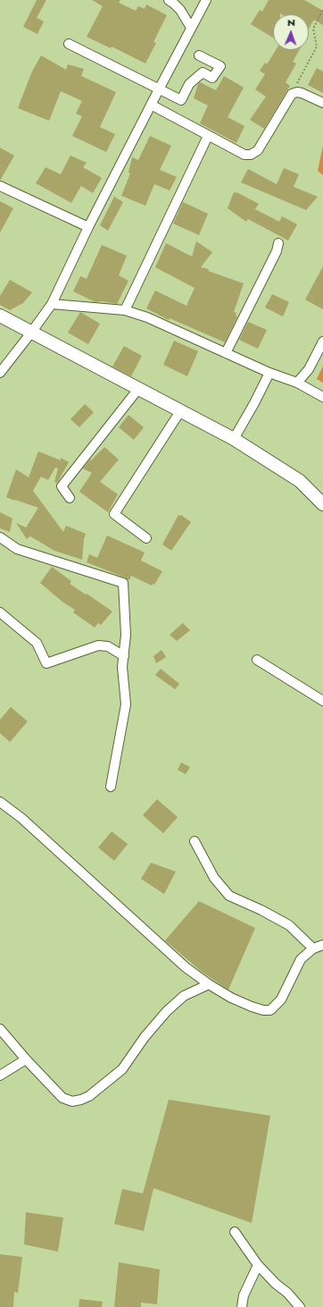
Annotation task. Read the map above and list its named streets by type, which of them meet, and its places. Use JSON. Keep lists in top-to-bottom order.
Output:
{
  "north": "top"
}
